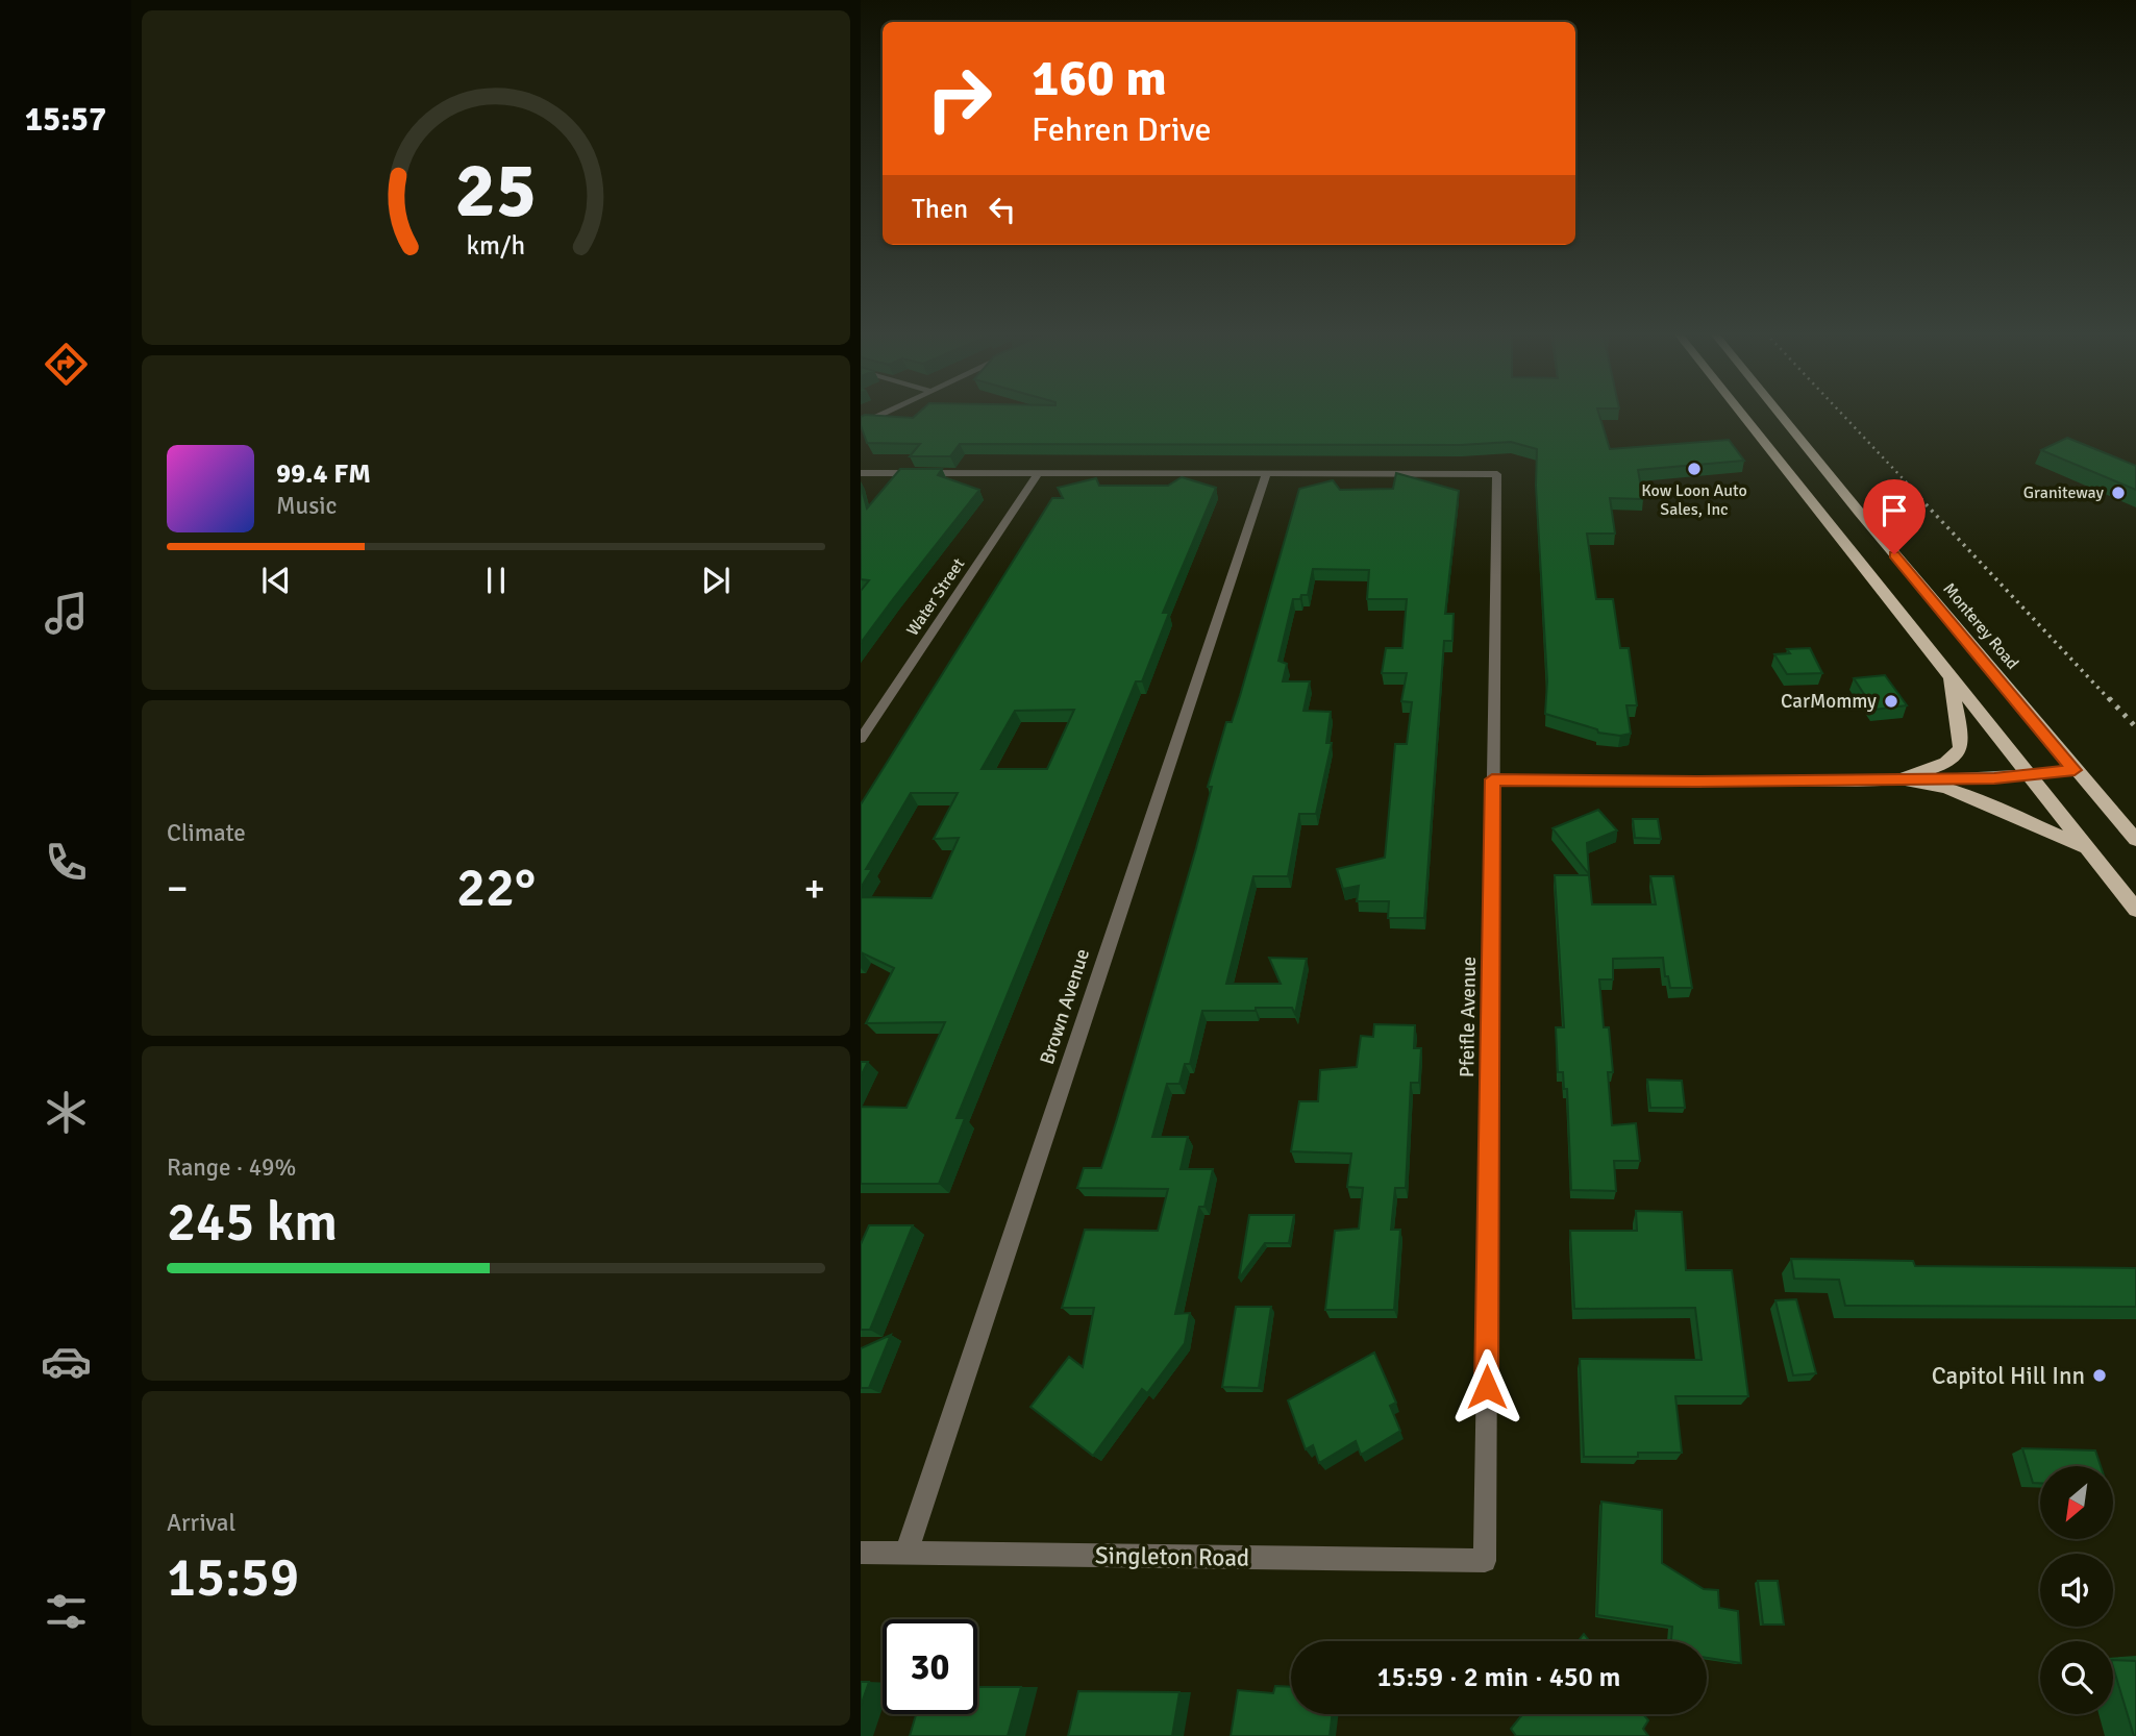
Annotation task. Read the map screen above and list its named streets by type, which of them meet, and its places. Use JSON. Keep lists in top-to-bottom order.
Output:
{
  "streets": {
    "main road": ["Monterey Road"],
    "street": [
      "Water Street",
      "Brown Avenue",
      "Pfeifle Avenue",
      "Singleton Road"
    ]
  },
  "crossings": [
    ["Brown Avenue", "Pfeifle Avenue"],
    ["Brown Avenue", "Singleton Road"],
    ["Pfeifle Avenue", "Singleton Road"]
  ],
  "places": [
    "Kow Loon Auto Sales, Inc",
    "Graniteway",
    "CarMommy",
    "Capitol Hill Inn"
  ],
  "north": "bottom left",
  "page": {
    "tabs": "15:57",
    "turn": ["160 m", "Fehren Drive"],
    "then": "Then",
    "song": ["99.4 FM", "Music"],
    "tile": [
      "Climate",
      ["Range · 49%", "245 km"],
      ["Arrival", "15:59"]
    ],
    "heat": ["−", "22°", "+"],
    "limit": "30",
    "trip": "15:59 · 2 min · 450 m",
    "gauge": ["25", "km/h"]
  }
}
